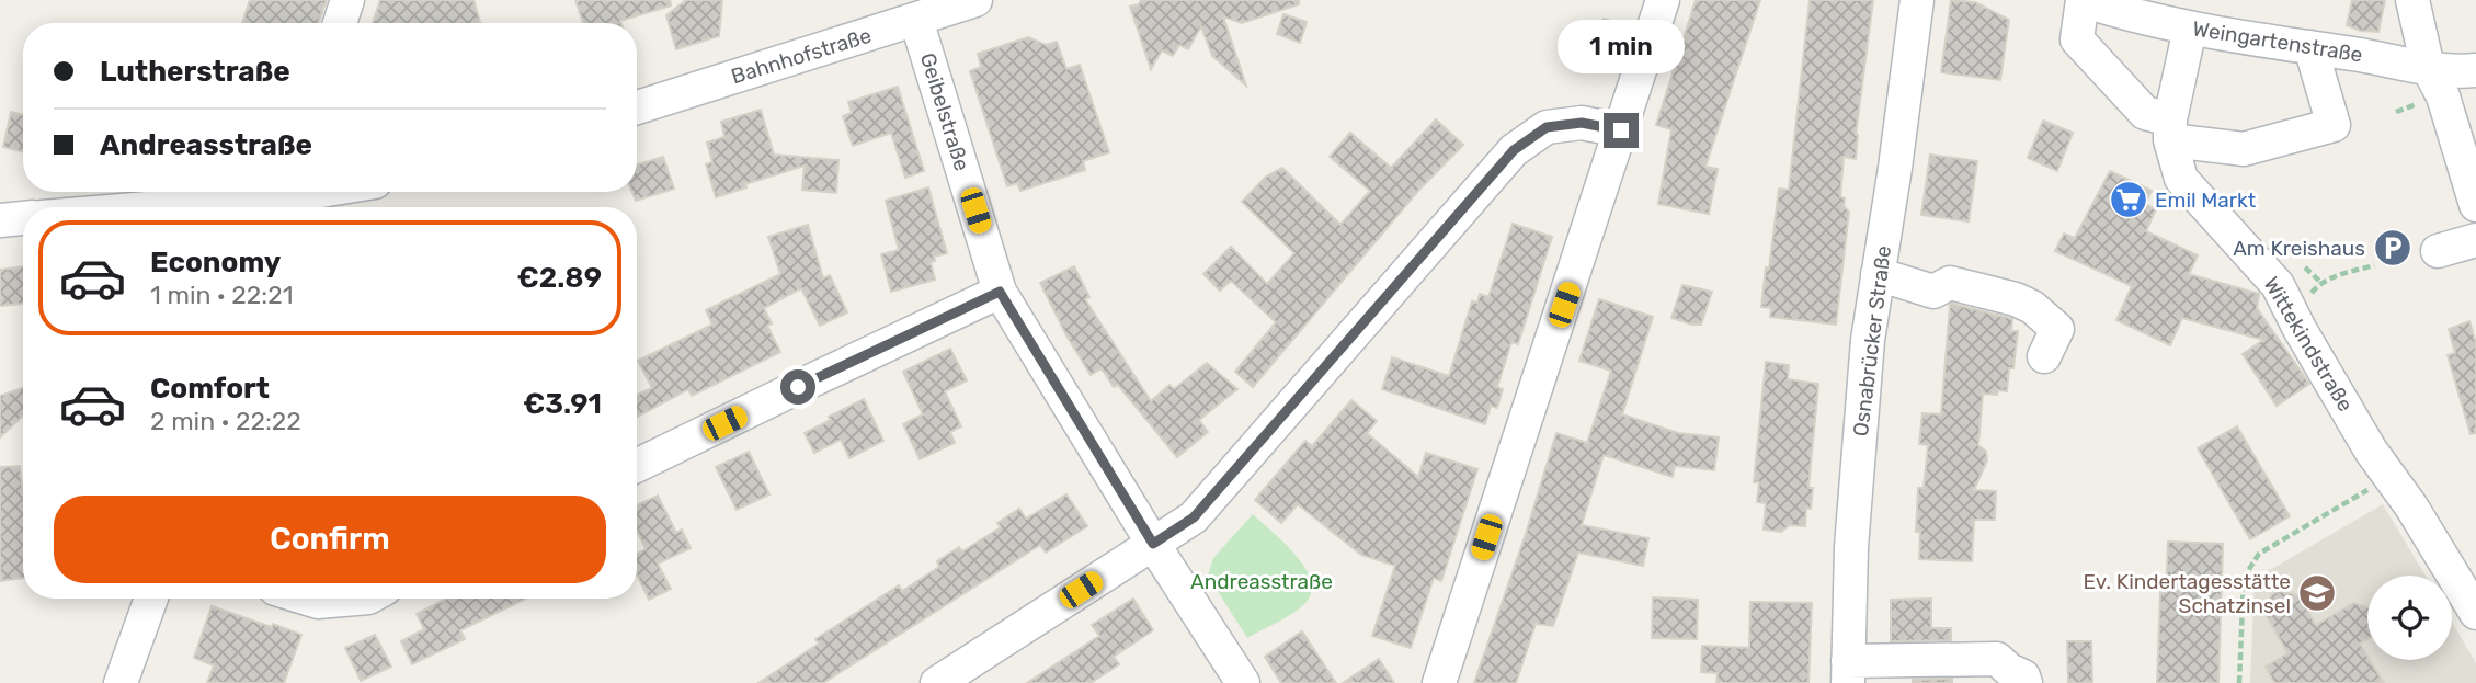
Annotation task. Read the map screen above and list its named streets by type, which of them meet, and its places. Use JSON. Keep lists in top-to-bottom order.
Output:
{
  "streets": {
    "street": [
      "Weingartenstraße",
      "Bahnhofstraße",
      "Geibelstraße",
      "Osnabrücker Straße",
      "Wittekindstraße"
    ]
  },
  "crossings": [
    ["Weingartenstraße", "Wittekindstraße"],
    ["Bahnhofstraße", "Geibelstraße"]
  ],
  "parks": ["Andreasstraße"],
  "places": {
    "supermarket": ["Emil Markt"],
    "parking": ["Am Kreishaus"],
    "school or university": ["Ev. Kindertagesstätte Schatzinsel"]
  },
  "page": {
    "bubble": "1 min",
    "banner": ["Lutherstraße", "Andreasstraße"],
    "list": [
      {
        "name": "Economy",
        "note": "1 min · 22:21",
        "value": "€2.89"
      },
      {
        "name": "Comfort",
        "note": "2 min · 22:22",
        "value": "€3.91"
      }
    ],
    "buttons": "Confirm"
  }
}
